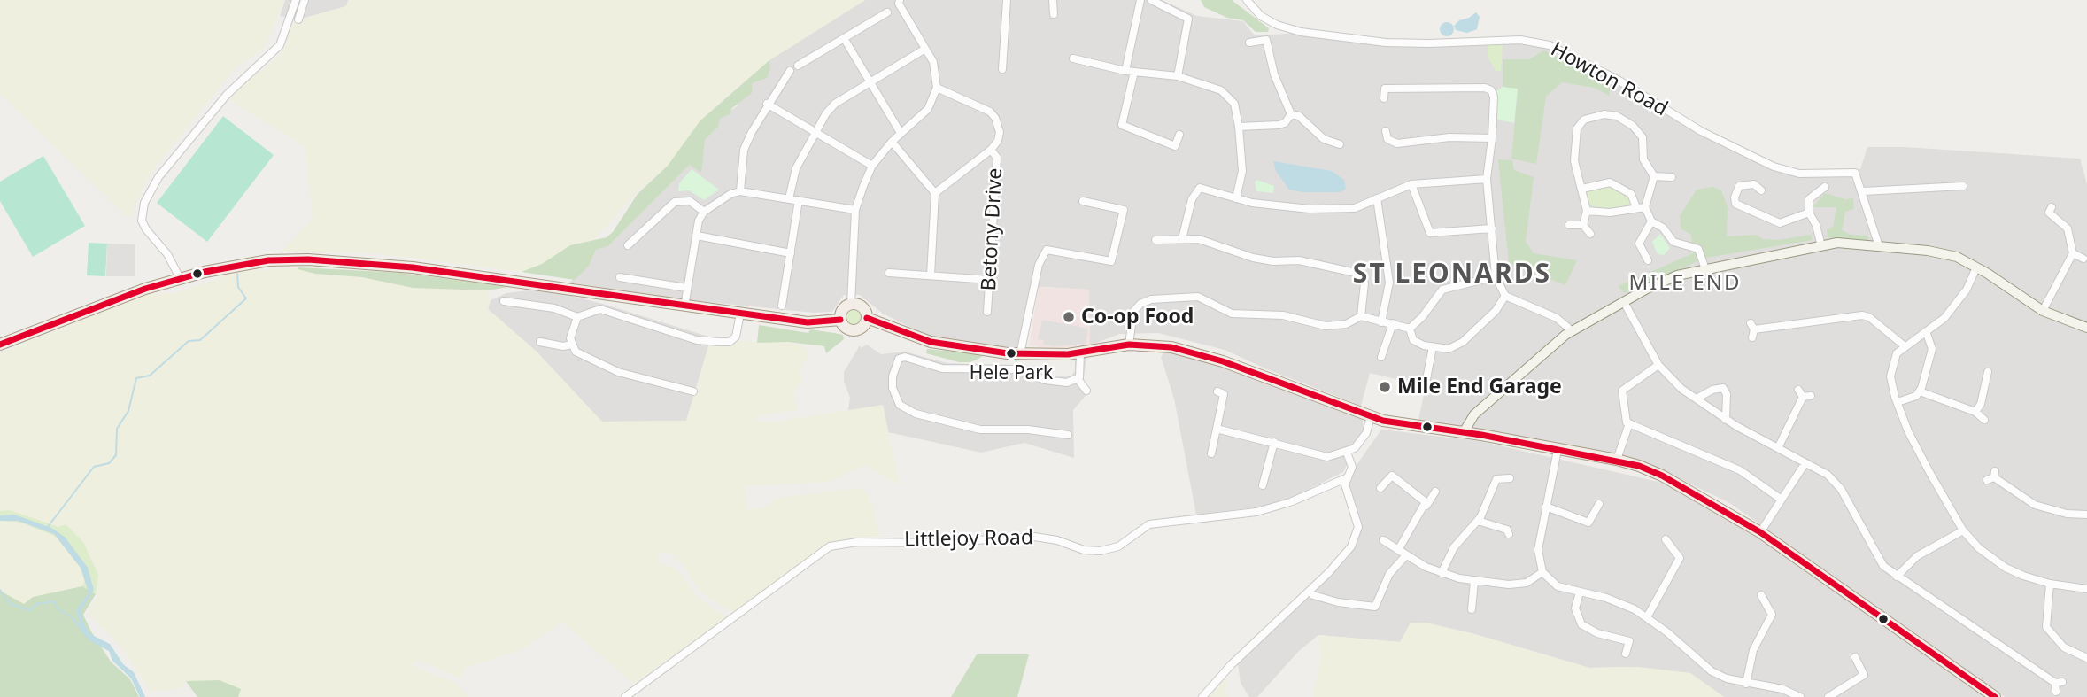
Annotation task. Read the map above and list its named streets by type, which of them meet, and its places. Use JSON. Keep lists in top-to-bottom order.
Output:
{
  "streets": {
    "street": ["Howton Road", "Betony Drive", "Littlejoy Road"]
  },
  "districts": ["ST LEONARDS", "MILE END"],
  "places": ["Co-op Food", "Hele Park", "Mile End Garage"]
}
